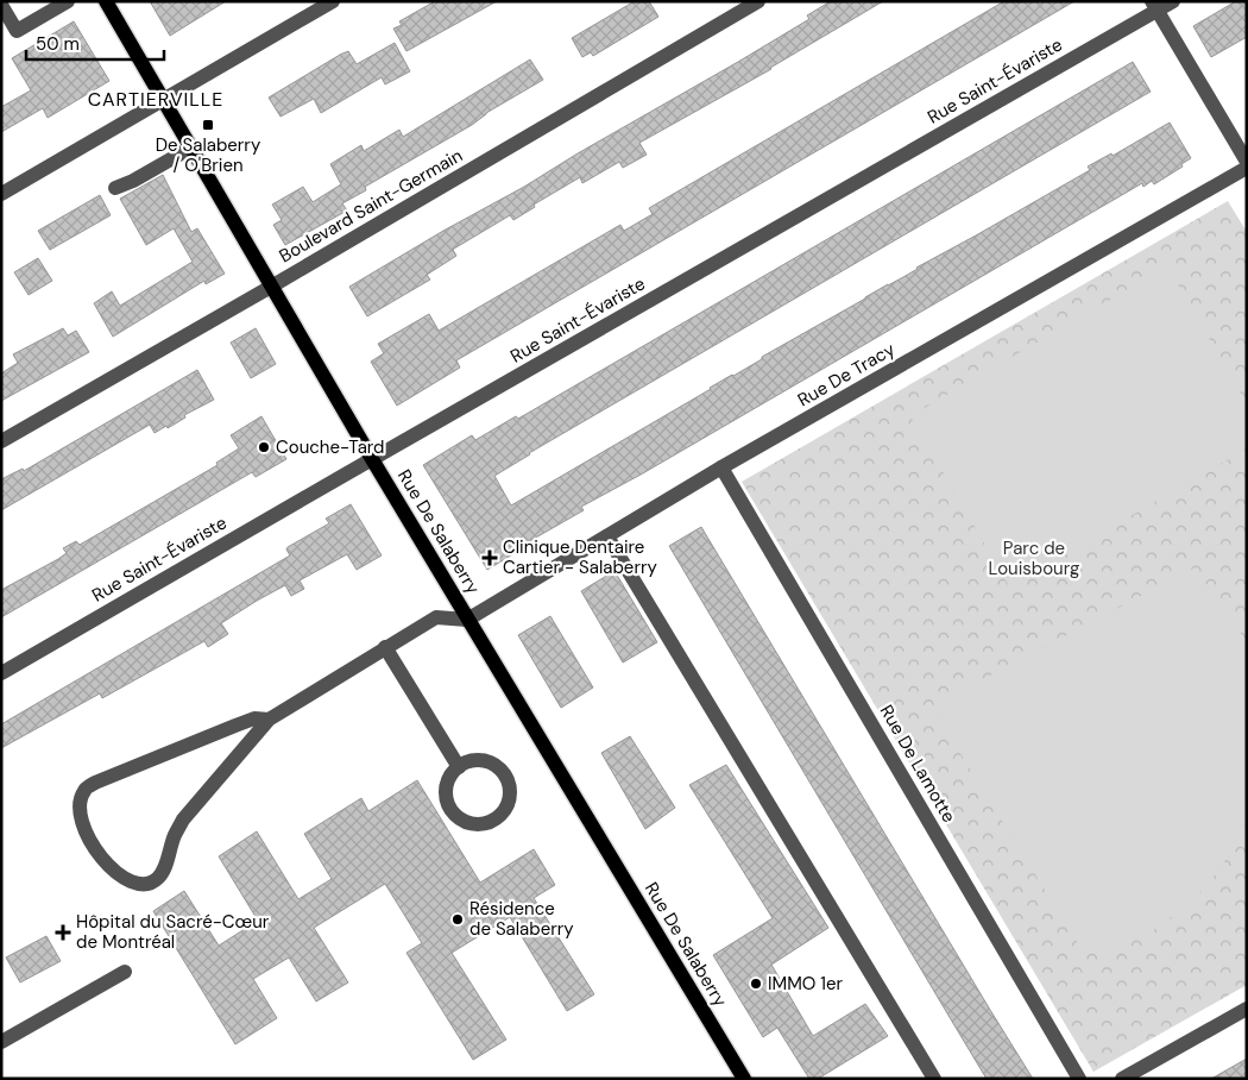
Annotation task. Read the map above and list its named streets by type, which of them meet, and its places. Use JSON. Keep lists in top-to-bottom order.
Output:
{
  "streets": {
    "main road": ["Rue De Salaberry"],
    "street": [
      "Rue Saint-Évariste",
      "Boulevard Saint-Germain",
      "Rue De Tracy",
      "Rue De Lamotte"
    ]
  },
  "crossings": [
    ["Rue Saint-Évariste", "Rue De Salaberry"],
    ["Boulevard Saint-Germain", "Rue De Salaberry"],
    ["Rue De Tracy", "Rue De Salaberry"],
    ["Rue De Tracy", "Rue De Lamotte"]
  ],
  "districts": ["CARTIERVILLE"],
  "parks": ["Parc de Louisbourg"],
  "places": {
    "transit": ["De Salaberry / O'Brien"],
    "other": ["Couche-Tard", "Résidence de Salaberry", "IMMO 1er"],
    "health": ["Clinique Dentaire Cartier - Salaberry", "Hôpital du Sacré-Cœur de Montréal"]
  },
  "scale_bar": "50 m"
}
